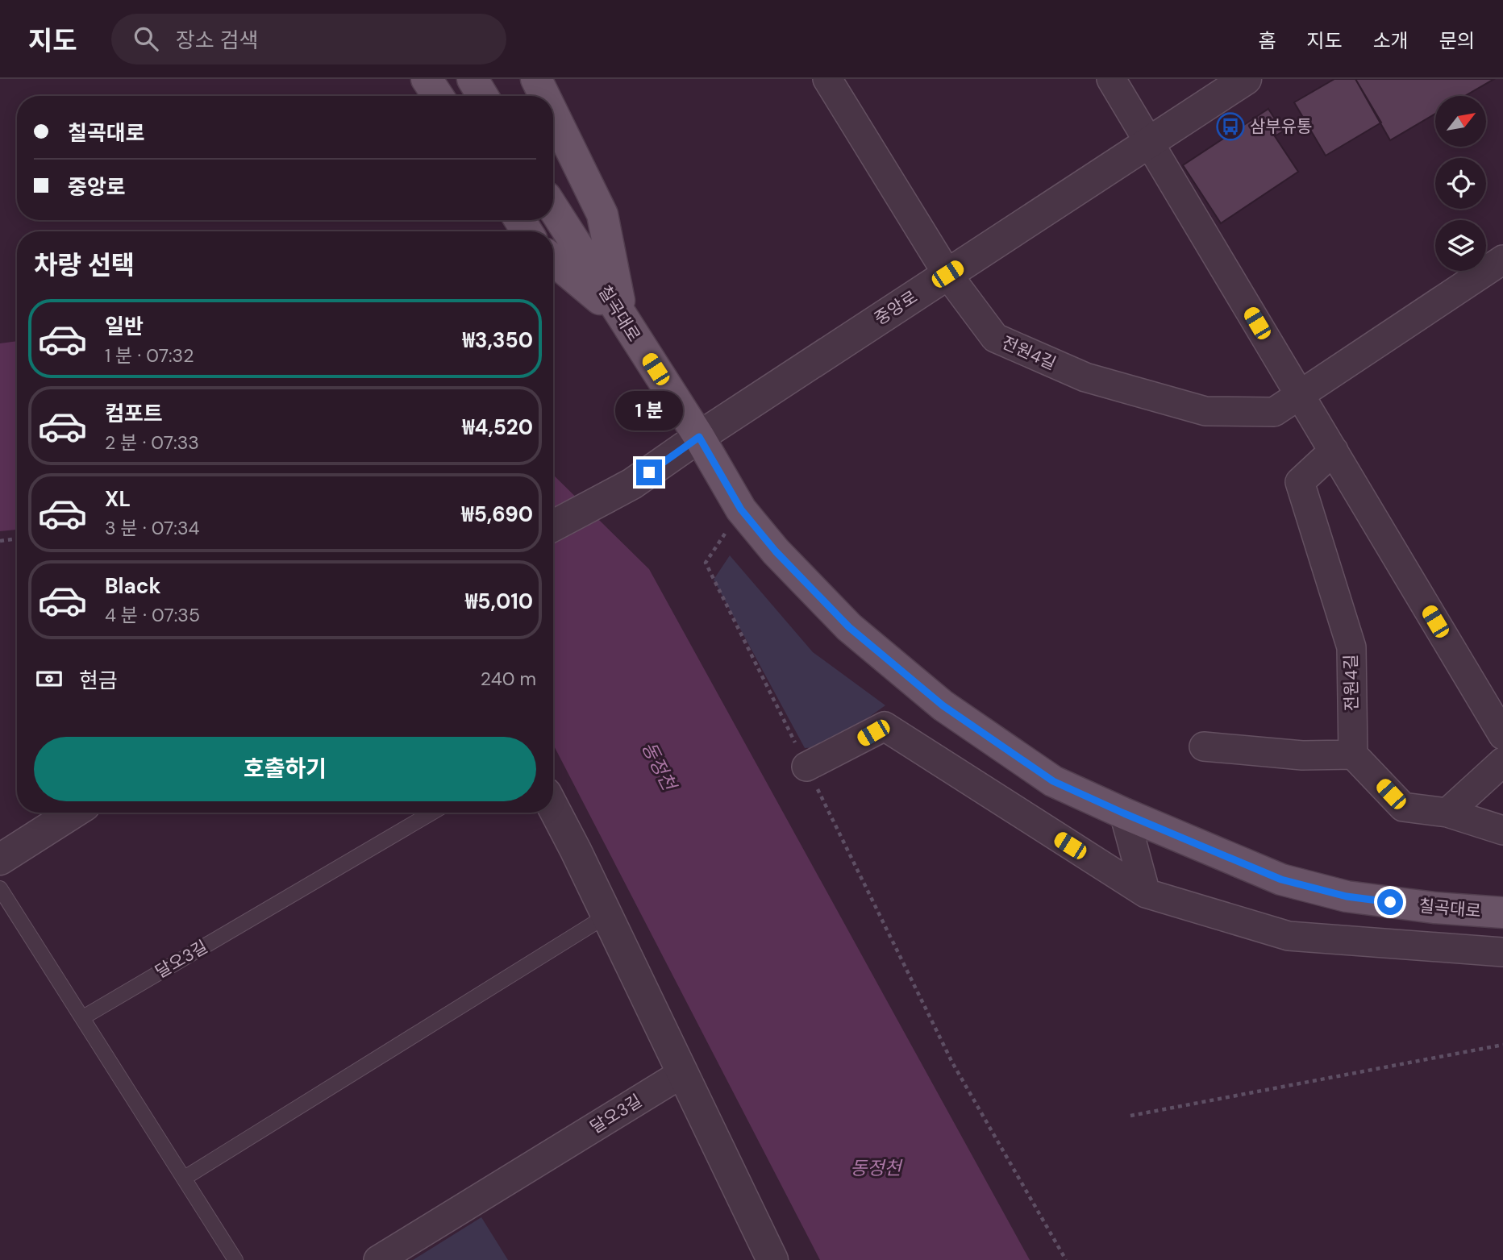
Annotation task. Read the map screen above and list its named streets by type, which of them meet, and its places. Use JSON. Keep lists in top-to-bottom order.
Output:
{
  "streets": {
    "main road": ["칠곡대로"],
    "street": ["중앙로", "전원4길", "달오3길"]
  },
  "crossings": [
    ["중앙로", "칠곡대로"],
    ["중앙로", "전원4길"]
  ],
  "water": ["동정천"],
  "places": {
    "bus stop": ["삼부유통"]
  },
  "north": "top right",
  "page": {
    "header": "지도",
    "search": "장소 검색",
    "nav": [
      "홈",
      "지도",
      "소개",
      "문의"
    ],
    "banner": ["칠곡대로", "중앙로"],
    "heading": "차량 선택",
    "list": [
      {
        "name": "일반",
        "note": "1 분 · 07:32",
        "value": "₩3,350"
      },
      {
        "name": "컴포트",
        "note": "2 분 · 07:33",
        "value": "₩4,520"
      },
      {
        "name": "XL",
        "note": "3 분 · 07:34",
        "value": "₩5,690"
      },
      {
        "name": "Black",
        "note": "4 분 · 07:35",
        "value": "₩5,010"
      }
    ],
    "bubble": "1 분",
    "pay": ["현금", "240 m"],
    "buttons": "호출하기"
  }
}
